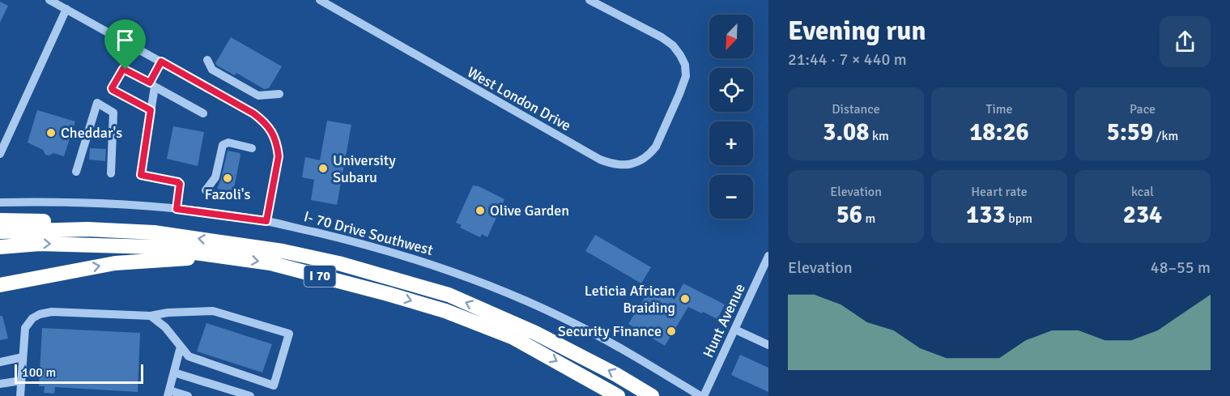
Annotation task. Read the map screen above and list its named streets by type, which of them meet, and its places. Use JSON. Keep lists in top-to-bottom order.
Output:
{
  "streets": {
    "highway": ["I 70"],
    "street": ["West London Drive", "I- 70 Drive Southwest", "Hunt Avenue"]
  },
  "crossings": [
    ["I- 70 Drive Southwest", "Hunt Avenue"]
  ],
  "places": [
    "Cheddar's",
    "University Subaru",
    "Fazoli's",
    "Olive Garden",
    "Leticia African Braiding",
    "Security Finance"
  ],
  "scale_bar": "100 m",
  "north": "bottom left",
  "page": {
    "heading": ["Evening run", "21:44 · 7 × 440 m"],
    "map_buttons": ["+", "−"],
    "stats": [
      ["Distance", "3.08 km"],
      ["Time", "18:26"],
      ["Pace", "5:59 /km"],
      ["Elevation", "56 m"],
      ["Heart rate", "133 bpm"],
      ["kcal", "234"]
    ],
    "chart": ["Elevation", "48–55 m"],
    "scale": "100 m"
  }
}
